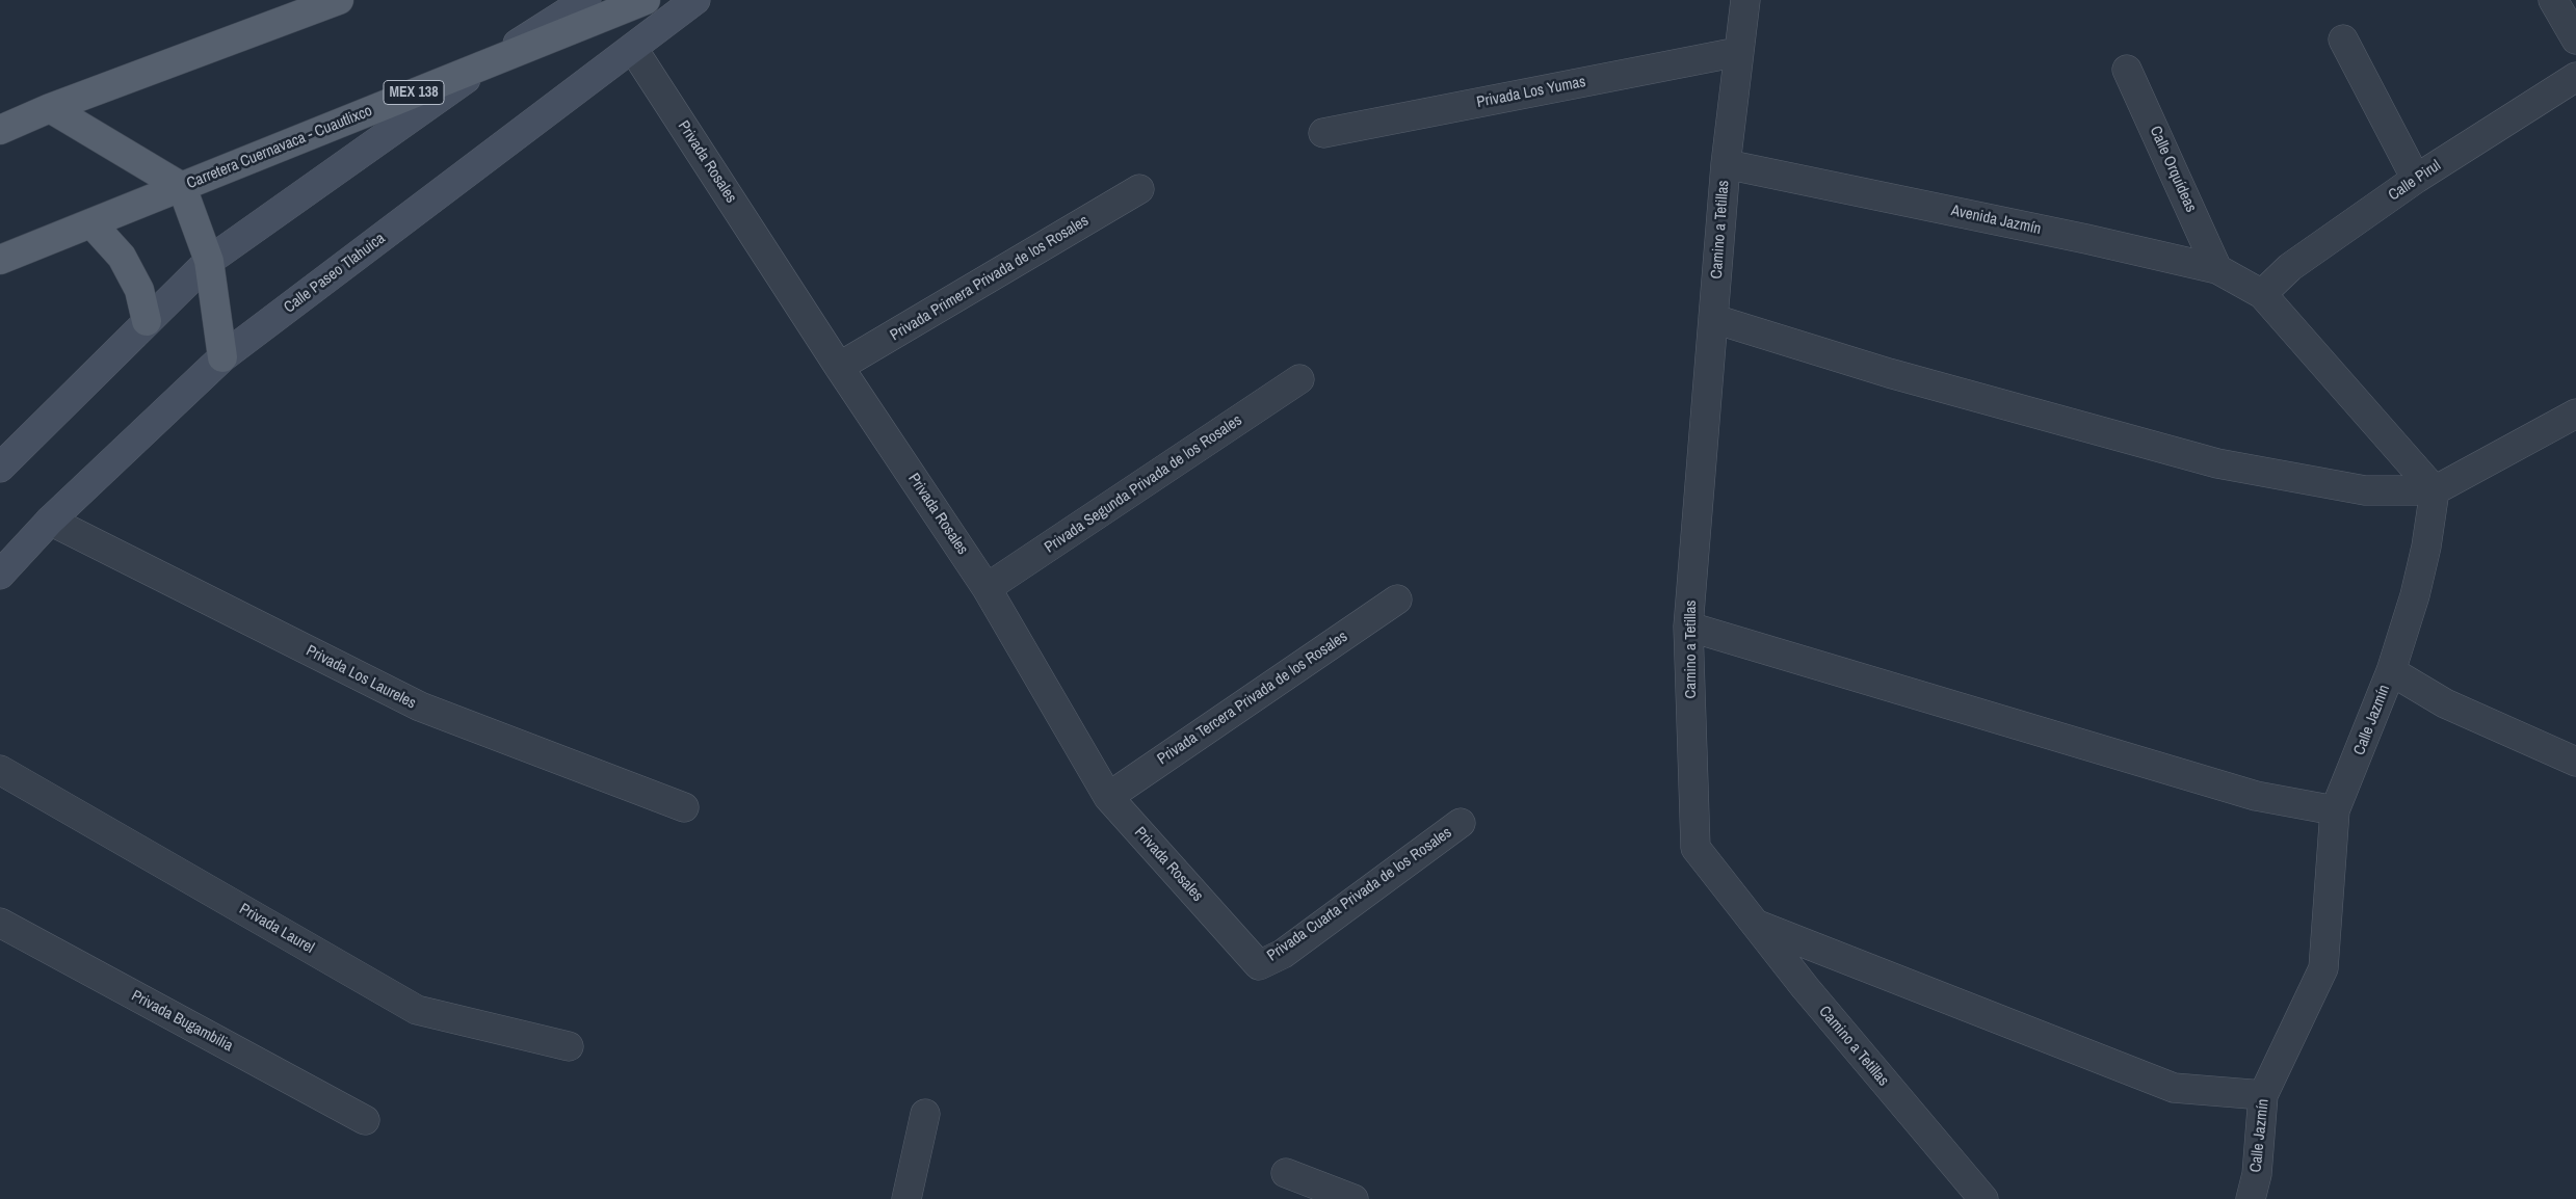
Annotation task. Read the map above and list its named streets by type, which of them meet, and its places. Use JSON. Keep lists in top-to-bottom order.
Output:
{
  "streets": {
    "main road": ["MEX 138", "Carretera Cuernavaca - Cuautlixco", "Calle Paseo Tlahuica"],
    "street": [
      "Privada Los Yumas",
      "Privada Rosales",
      "Calle Orquídeas",
      "Calle Pirul",
      "Avenida Jazmín",
      "Camino a Tetillas",
      "Privada Primera Privada de los Rosales",
      "Privada Segunda Privada de los Rosales",
      "Privada Los Laureles",
      "Privada Tercera Privada de los Rosales",
      "Calle Jazmín",
      "Privada Cuarta Privada de los Rosales",
      "Privada Laurel",
      "Privada Bugambilia"
    ]
  },
  "crossings": [
    ["Privada Los Yumas", "Camino a Tetillas"],
    ["Privada Rosales", "Calle Paseo Tlahuica"],
    ["Privada Rosales", "Privada Primera Privada de los Rosales"],
    ["Privada Rosales", "Privada Segunda Privada de los Rosales"],
    ["Privada Rosales", "Privada Tercera Privada de los Rosales"],
    ["Privada Rosales", "Privada Cuarta Privada de los Rosales"],
    ["Calle Orquídeas", "Avenida Jazmín"],
    ["Calle Pirul", "Avenida Jazmín"],
    ["Avenida Jazmín", "Camino a Tetillas"],
    ["Calle Paseo Tlahuica", "Privada Los Laureles"]
  ]
}
